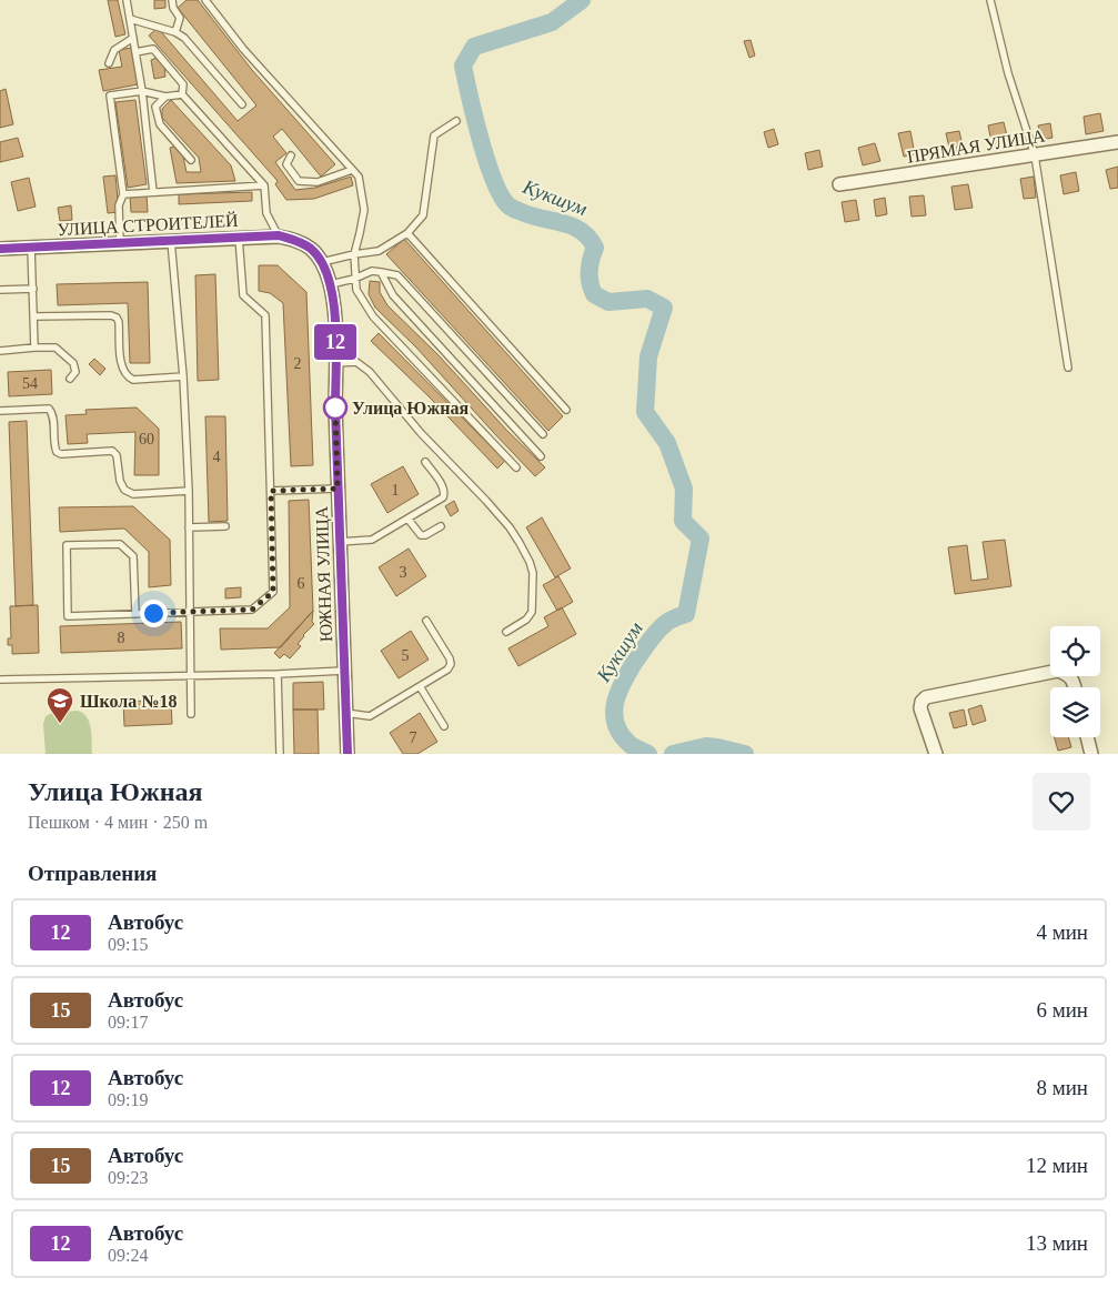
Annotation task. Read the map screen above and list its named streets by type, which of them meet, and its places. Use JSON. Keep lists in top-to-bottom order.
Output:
{
  "streets": {
    "street": ["ПРЯМАЯ УЛИЦА", "УЛИЦА СТРОИТЕЛЕЙ", "ЮЖНАЯ УЛИЦА"]
  },
  "crossings": [
    ["УЛИЦА СТРОИТЕЛЕЙ", "ЮЖНАЯ УЛИЦА"]
  ],
  "water": ["Кукшум"],
  "places": {
    "other": ["Улица Южная"],
    "school or university": ["Школа №18"]
  },
  "lines": ["bus line 12"],
  "house_numbers": [
    "2",
    "54",
    "60",
    "4",
    "1",
    "3",
    "6",
    "8",
    "5",
    "7"
  ],
  "page": {
    "on_map": "12",
    "heading": [
      ["Улица Южная", "Пешком · 4 мин · 250 m"],
      "Отправления"
    ],
    "list": [
      {
        "mark": "12",
        "name": "Автобус",
        "note": "09:15",
        "value": "4 мин"
      },
      {
        "mark": "15",
        "name": "Автобус",
        "note": "09:17",
        "value": "6 мин"
      },
      {
        "mark": "12",
        "name": "Автобус",
        "note": "09:19",
        "value": "8 мин"
      },
      {
        "mark": "15",
        "name": "Автобус",
        "note": "09:23",
        "value": "12 мин"
      },
      {
        "mark": "12",
        "name": "Автобус",
        "note": "09:24",
        "value": "13 мин"
      }
    ]
  }
}
